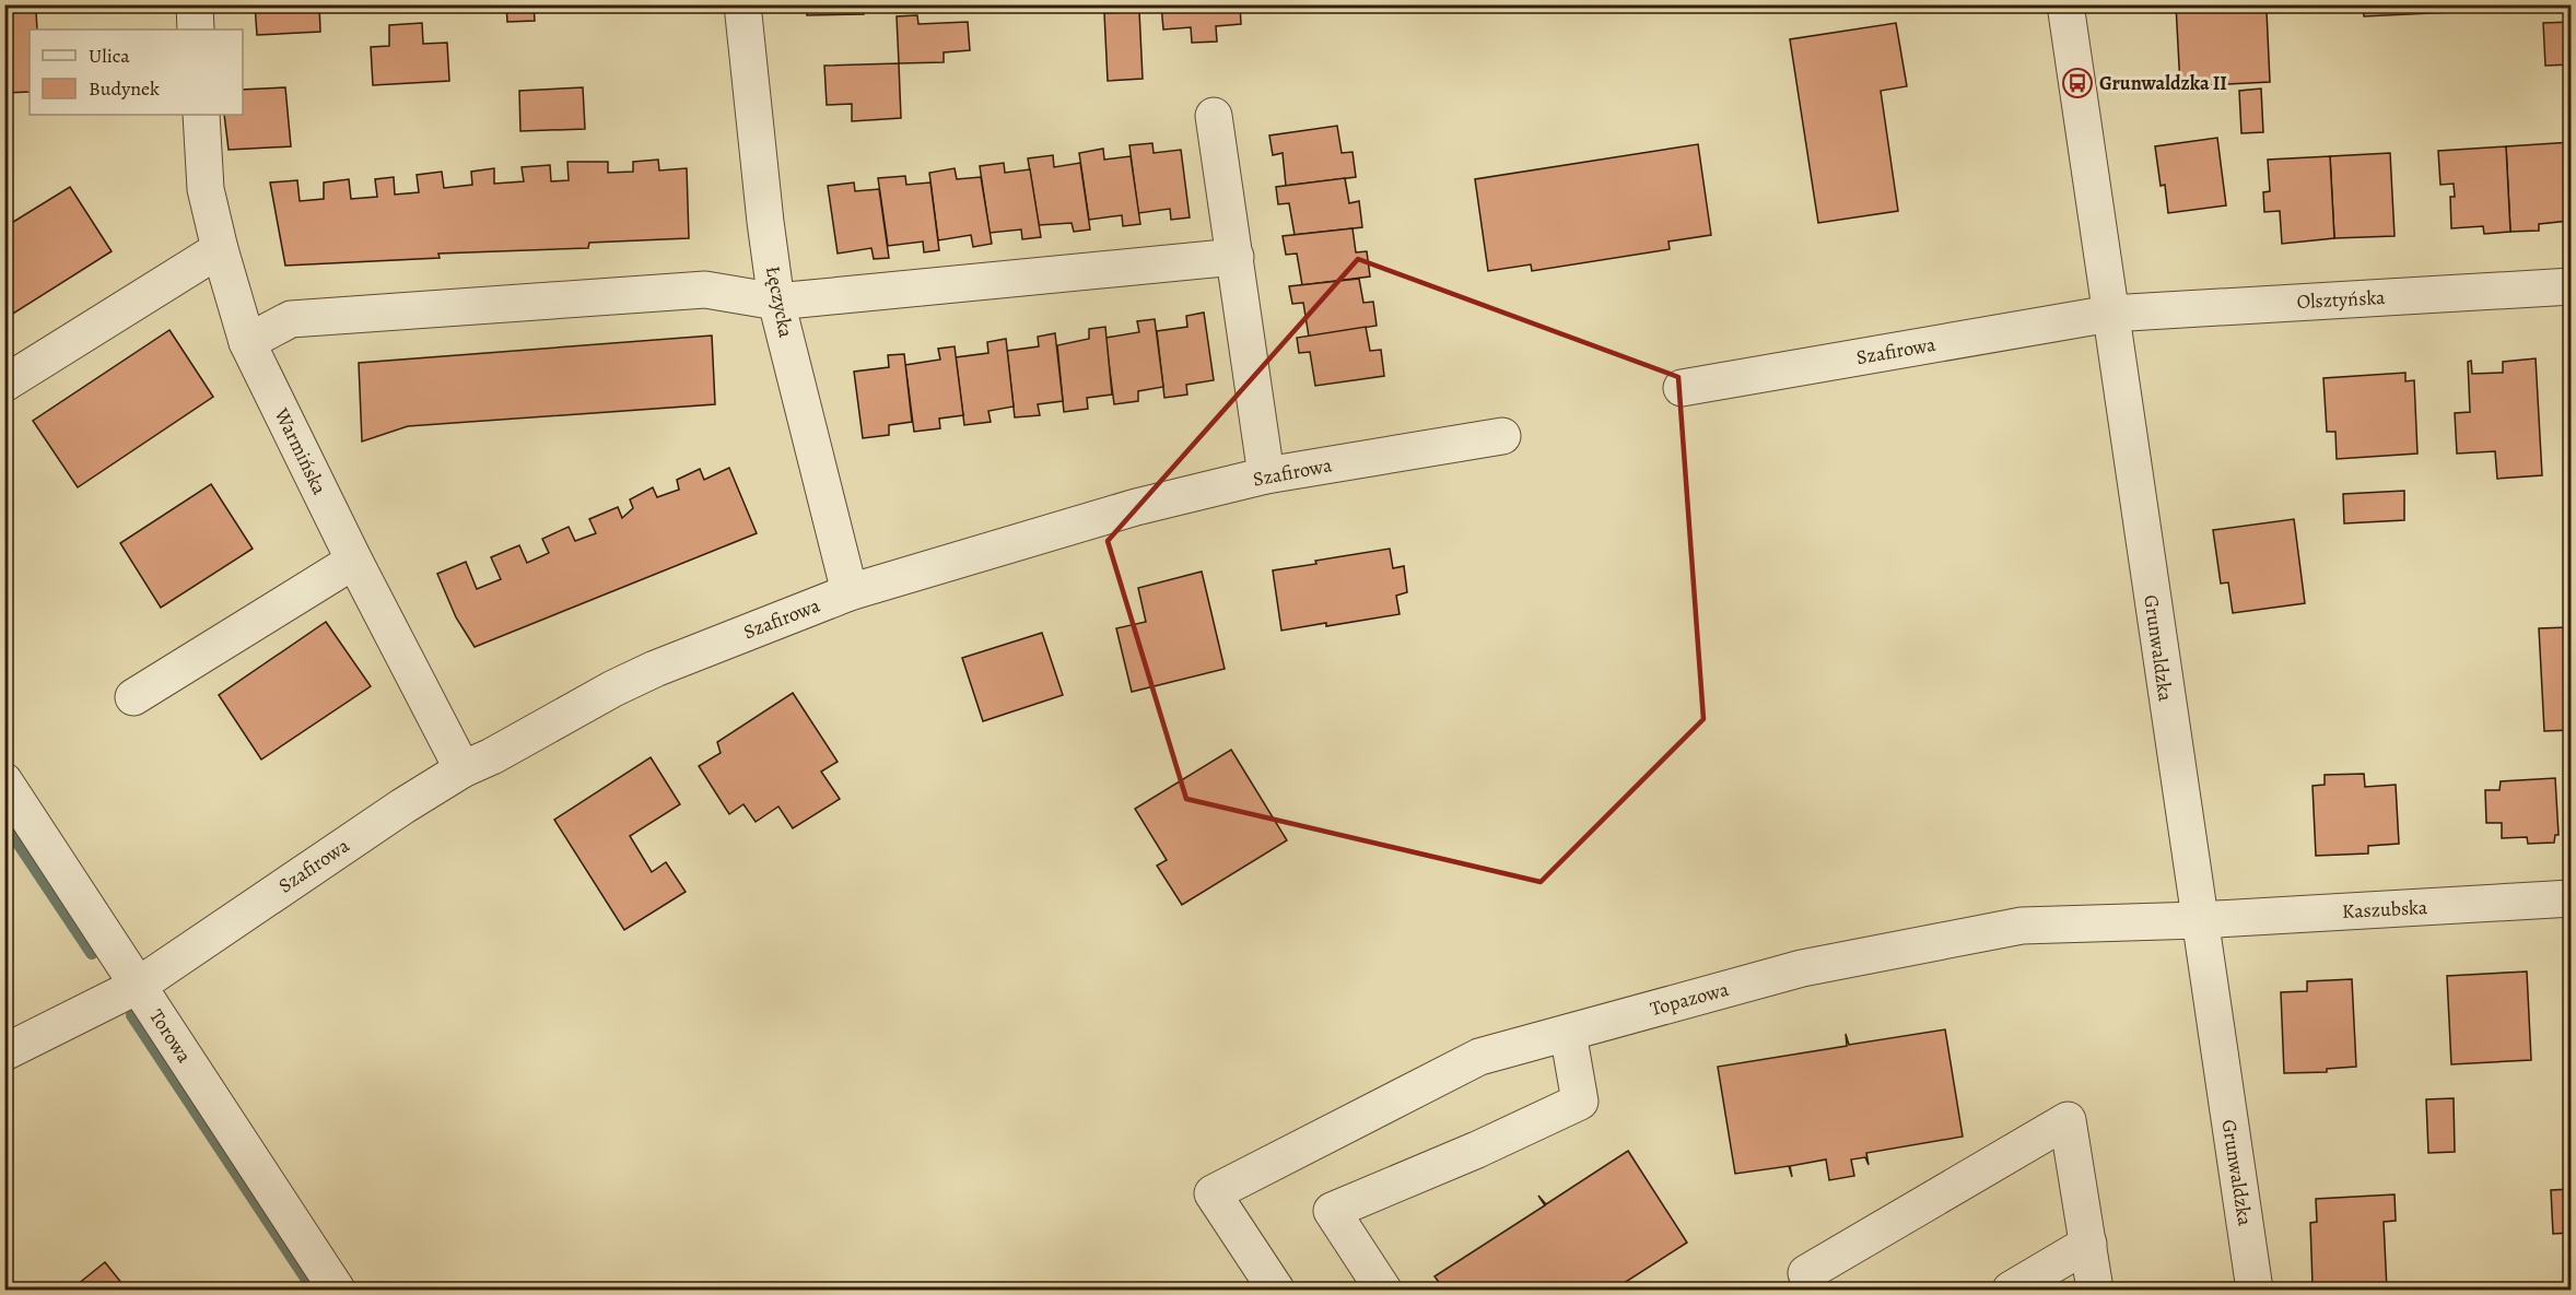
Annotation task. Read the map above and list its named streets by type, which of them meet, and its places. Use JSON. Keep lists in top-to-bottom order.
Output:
{
  "streets": {
    "street": [
      "Olsztyńska",
      "Łęczycka",
      "Szafirowa",
      "Warmińska",
      "Grunwaldzka",
      "Kaszubska",
      "Topazowa",
      "Torowa"
    ]
  },
  "crossings": [
    ["Olsztyńska", "Szafirowa"],
    ["Olsztyńska", "Grunwaldzka"],
    ["Łęczycka", "Szafirowa"],
    ["Szafirowa", "Warmińska"],
    ["Szafirowa", "Grunwaldzka"],
    ["Szafirowa", "Torowa"],
    ["Grunwaldzka", "Kaszubska"],
    ["Grunwaldzka", "Topazowa"],
    ["Kaszubska", "Topazowa"]
  ],
  "places": {
    "bus stop": ["Grunwaldzka II"]
  },
  "legend": ["Ulica", "Budynek"]
}
